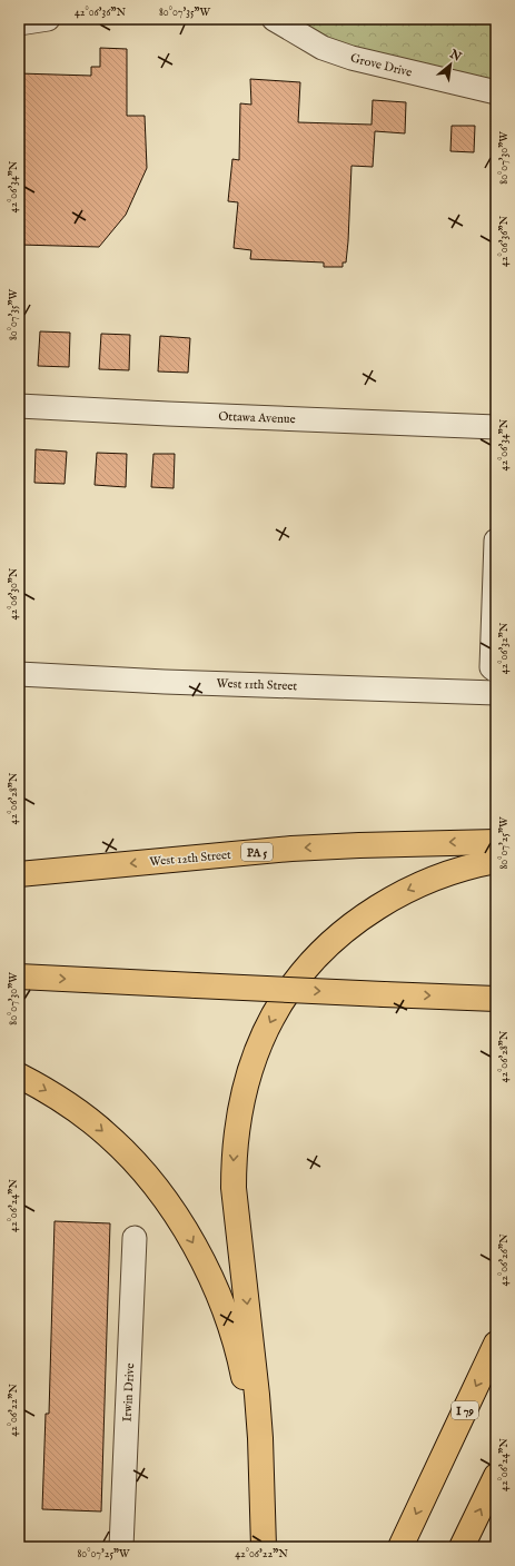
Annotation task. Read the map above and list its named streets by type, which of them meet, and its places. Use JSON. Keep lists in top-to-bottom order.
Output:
{
  "streets": {
    "main road": ["PA 5", "West 12th Street", "I 79"],
    "street": [
      "Grove Drive",
      "Ottawa Avenue",
      "West 11th Street",
      "Irwin Drive"
    ]
  },
  "north": "top right",
  "coordinates": [
    "42°06'36\"N",
    "80°07'35\"W",
    "80°07'30\"W",
    "42°06'34\"N",
    "42°06'30\"N",
    "42°06'32\"N",
    "42°06'28\"N",
    "80°07'25\"W",
    "42°06'24\"N",
    "42°06'26\"N",
    "42°06'22\"N"
  ]
}
